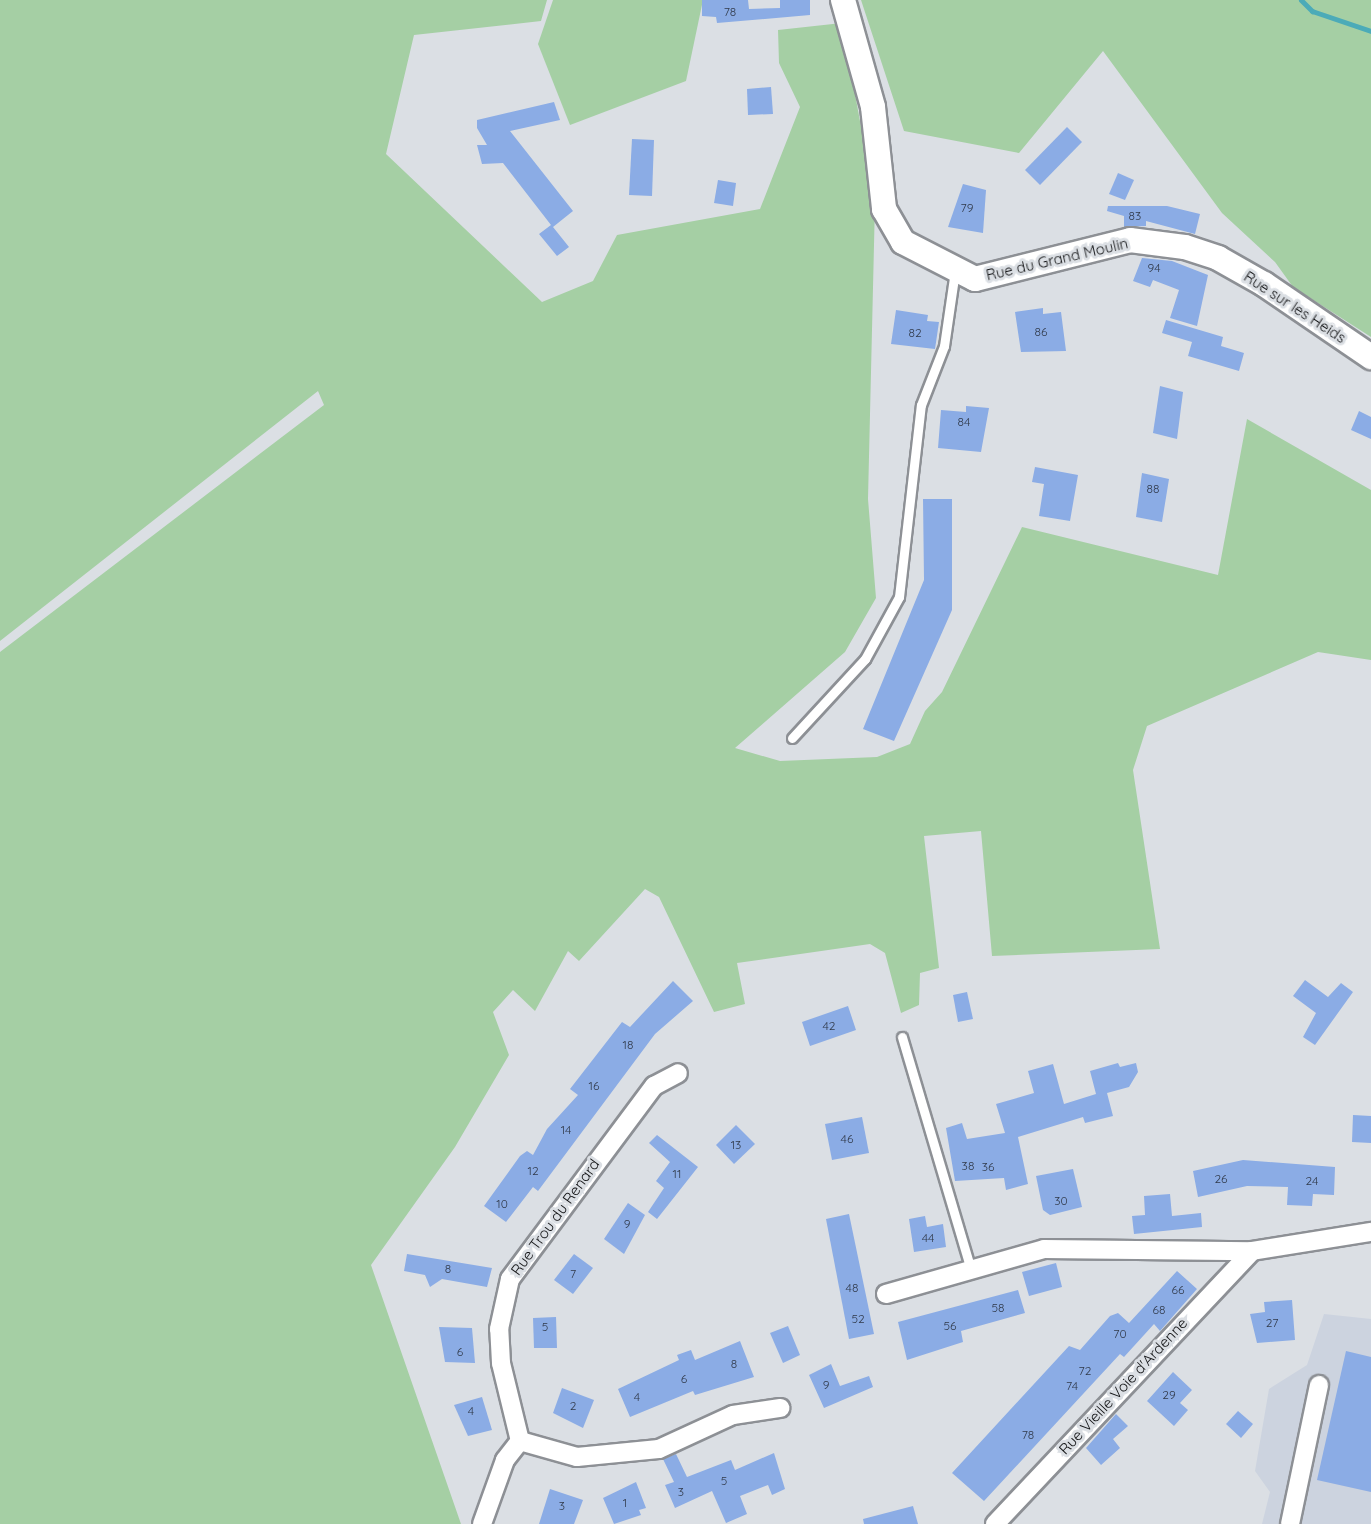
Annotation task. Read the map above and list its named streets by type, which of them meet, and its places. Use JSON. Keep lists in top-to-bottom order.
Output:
{
  "streets": {
    "street": [
      "Rue du Grand Moulin",
      "Rue sur les Heids",
      "Rue Trou du Renard",
      "Rue Vieille Voie d'Ardenne"
    ]
  },
  "crossings": [
    ["Rue du Grand Moulin", "Rue sur les Heids"]
  ],
  "house_numbers": [
    "78",
    "79",
    "83",
    "94",
    "86",
    "82",
    "84",
    "88",
    "42",
    "18",
    "16",
    "14",
    "46",
    "13",
    "38",
    "36",
    "12",
    "11",
    "26",
    "24",
    "30",
    "10",
    "9",
    "44",
    "8",
    "7",
    "48",
    "66",
    "58",
    "68",
    "52",
    "27",
    "56",
    "5",
    "70",
    "6",
    "8",
    "72",
    "6",
    "9",
    "74",
    "29",
    "4",
    "2",
    "4",
    "78",
    "5",
    "3",
    "1",
    "3"
  ]
}
